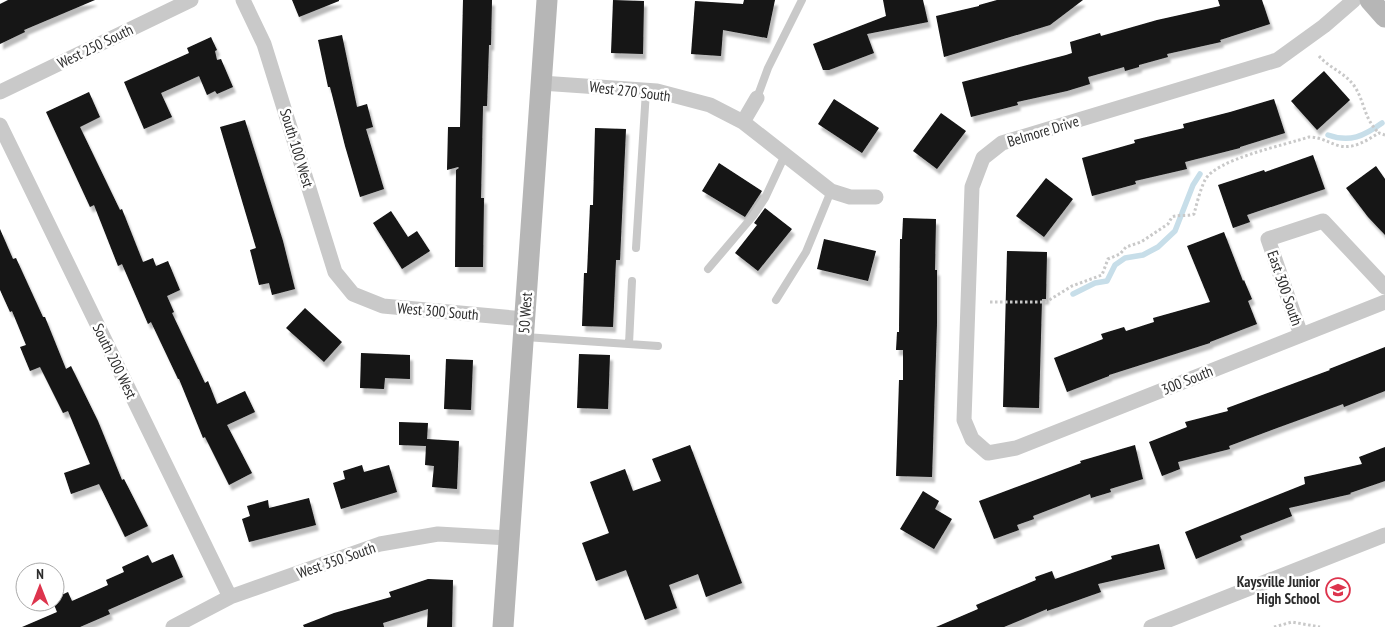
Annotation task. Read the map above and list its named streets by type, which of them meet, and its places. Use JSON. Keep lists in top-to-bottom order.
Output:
{
  "streets": {
    "street": [
      "West 250 South",
      "West 270 South",
      "Belmore Drive",
      "South 100 West",
      "East 300 South",
      "West 300 South",
      "50 West",
      "South 200 West",
      "300 South",
      "West 350 South"
    ]
  },
  "crossings": [
    ["West 270 South", "50 West"],
    ["Belmore Drive", "300 South"],
    ["South 100 West", "West 300 South"],
    ["East 300 South", "300 South"],
    ["West 300 South", "50 West"],
    ["50 West", "West 350 South"],
    ["South 200 West", "West 350 South"]
  ],
  "places": {
    "school or university": ["Kaysville Junior High School"]
  },
  "north": "top"
}
